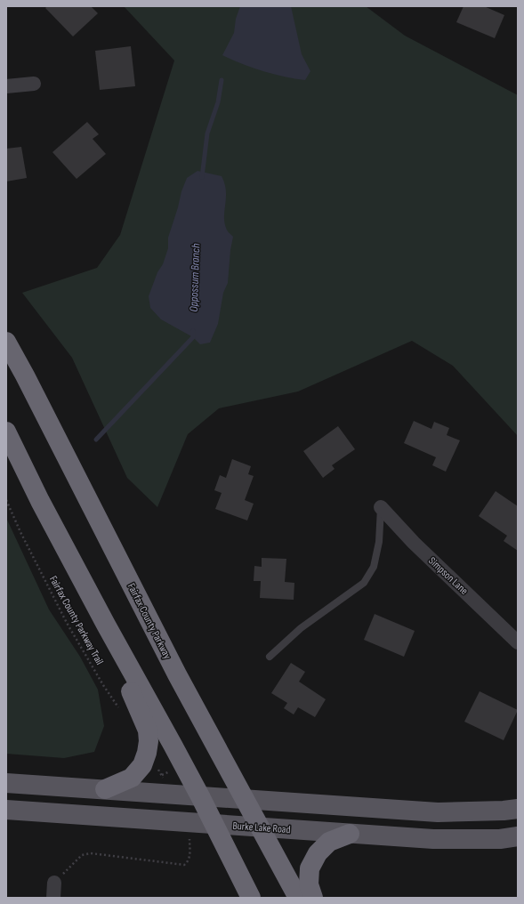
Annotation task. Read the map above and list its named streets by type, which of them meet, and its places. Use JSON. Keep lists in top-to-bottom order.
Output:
{
  "streets": {
    "highway": ["Fairfax County Parkway"],
    "main road": ["Burke Lake Road"],
    "street": ["Simpson Lane"],
    "path": ["Fairfax County Parkway Trail"]
  },
  "crossings": [
    ["Fairfax County Parkway", "Burke Lake Road"]
  ],
  "water": ["Oppossum Branch"]
}
